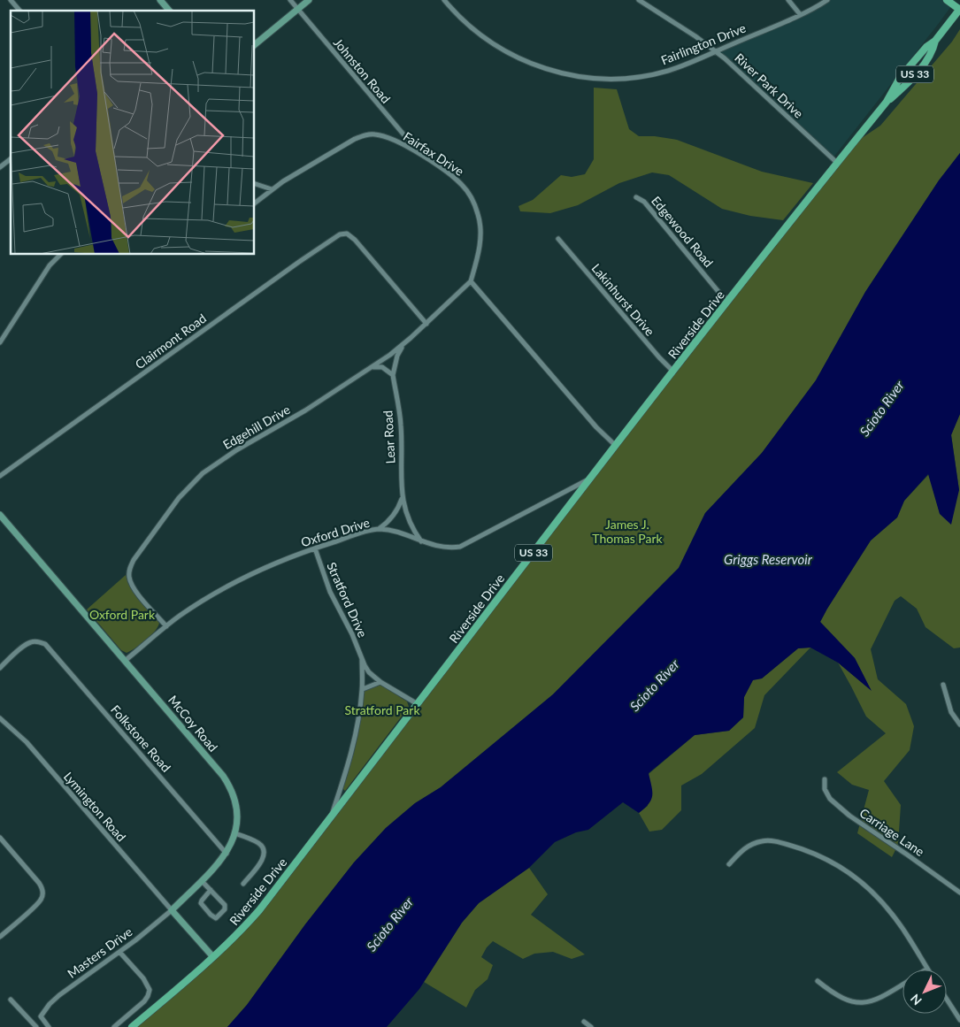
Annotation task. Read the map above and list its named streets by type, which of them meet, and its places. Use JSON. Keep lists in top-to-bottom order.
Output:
{
  "streets": {
    "main road": ["US 33", "Riverside Drive", "McCoy Road"],
    "street": [
      "Fairlington Drive",
      "Johnston Road",
      "River Park Drive",
      "Fairfax Drive",
      "Edgewood Road",
      "Lakinhurst Drive",
      "Clairmont Road",
      "Edgehill Drive",
      "Lear Road",
      "Oxford Drive",
      "Stratford Drive",
      "Folkstone Road",
      "Lymington Road",
      "Carriage Lane",
      "Masters Drive"
    ]
  },
  "crossings": [
    ["Fairlington Drive", "River Park Drive"],
    ["Johnston Road", "Fairfax Drive"],
    ["River Park Drive", "Riverside Drive"],
    ["Fairfax Drive", "Edgehill Drive"],
    ["Edgewood Road", "Riverside Drive"],
    ["Lakinhurst Drive", "Riverside Drive"],
    ["Riverside Drive", "Oxford Drive"],
    ["Riverside Drive", "Stratford Drive"],
    ["Clairmont Road", "Edgehill Drive"],
    ["Edgehill Drive", "Lear Road"],
    ["Edgehill Drive", "Oxford Drive"],
    ["Lear Road", "Oxford Drive"],
    ["Oxford Drive", "Stratford Drive"],
    ["Oxford Drive", "McCoy Road"],
    ["McCoy Road", "Folkstone Road"],
    ["McCoy Road", "Lymington Road"],
    ["McCoy Road", "Masters Drive"],
    ["Lymington Road", "Masters Drive"]
  ],
  "water": ["Scioto River", "Griggs Reservoir"],
  "parks": ["James J. Thomas Park", "Oxford Park", "Stratford Park"],
  "north": "bottom left"
}
